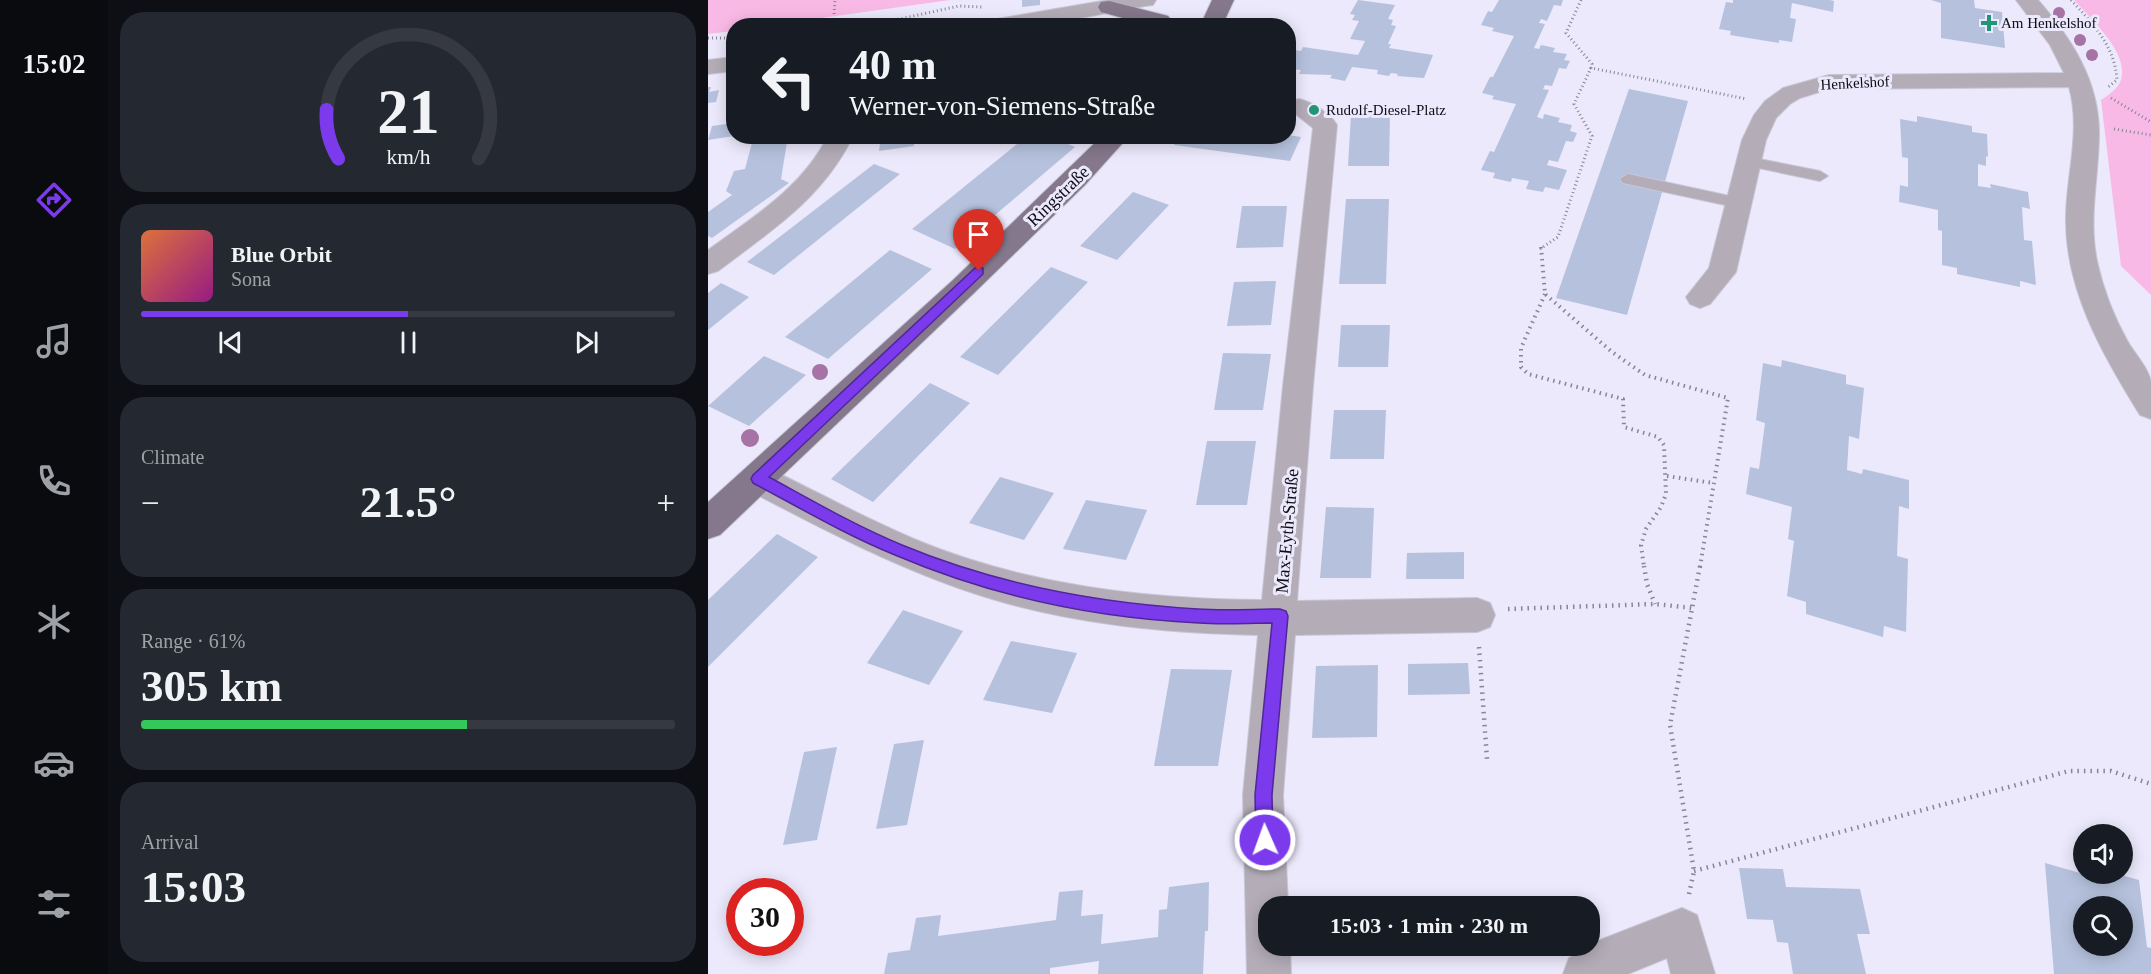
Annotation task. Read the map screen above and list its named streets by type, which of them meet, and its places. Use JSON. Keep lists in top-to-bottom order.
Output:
{
  "streets": {
    "main road": ["Ringstraße"],
    "street": ["Henkelshof", "Max-Eyth-Straße"]
  },
  "places": {
    "health": ["Am Henkelshof"],
    "other": ["Rudolf-Diesel-Platz"]
  },
  "page": {
    "tabs": "15:02",
    "turn": ["40 m", "Werner-von-Siemens-Straße"],
    "song": ["Blue Orbit", "Sona"],
    "tile": [
      "Climate",
      ["Range · 61%", "305 km"],
      ["Arrival", "15:03"]
    ],
    "heat": ["−", "21.5°", "+"],
    "limit": "30",
    "trip": "15:03 · 1 min · 230 m",
    "gauge": ["21", "km/h"]
  }
}
